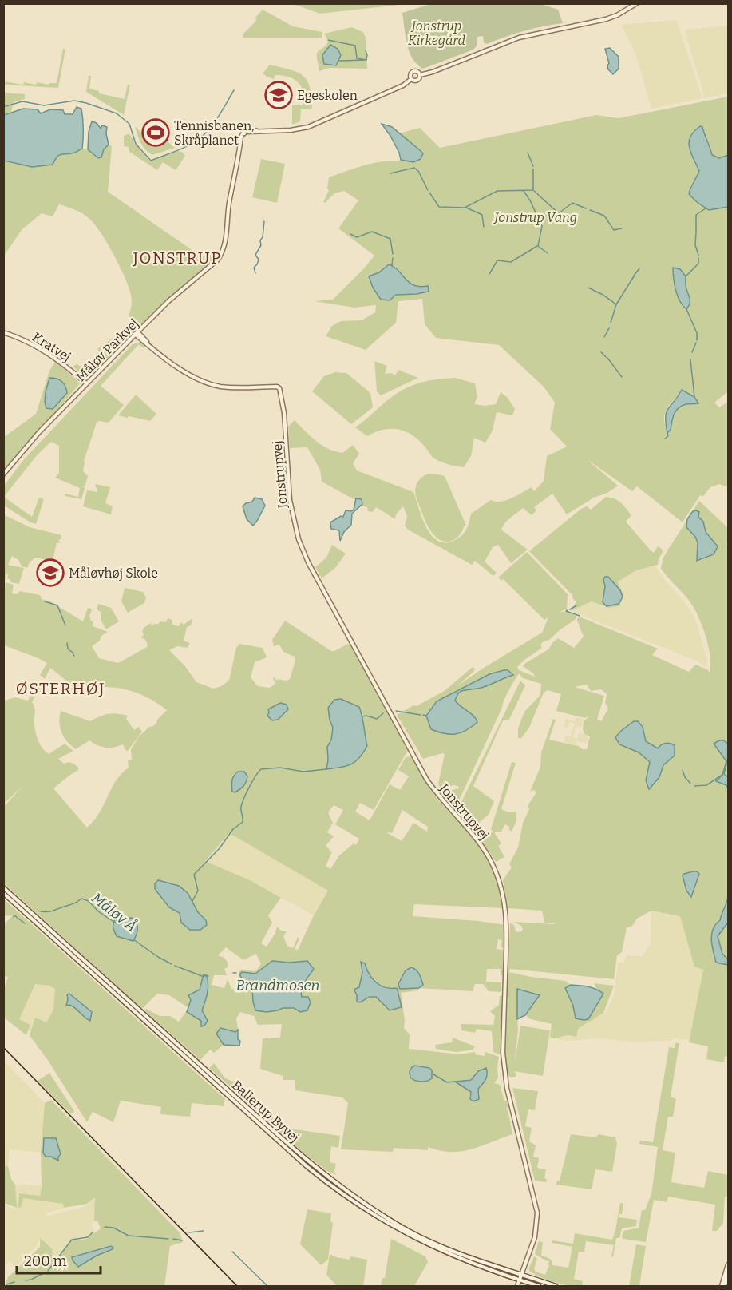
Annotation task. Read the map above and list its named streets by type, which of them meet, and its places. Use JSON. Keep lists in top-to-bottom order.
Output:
{
  "streets": {
    "street": [
      "Kratvej",
      "Måløv Parkvej",
      "Jonstrupvej",
      "Ballerup Byvej"
    ]
  },
  "crossings": [
    ["Kratvej", "Måløv Parkvej"],
    ["Måløv Parkvej", "Jonstrupvej"],
    ["Jonstrupvej", "Ballerup Byvej"]
  ],
  "districts": ["JONSTRUP", "ØSTERHØJ"],
  "water": ["Måløv Å", "Brandmosen"],
  "parks": ["Jonstrup Kirkegård", "Jonstrup Vang"],
  "places": {
    "school or university": ["Egeskolen", "Måløvhøj Skole"],
    "sports": ["Tennisbanen, Skråplanet"]
  },
  "scale_bar": "200 m"
}
